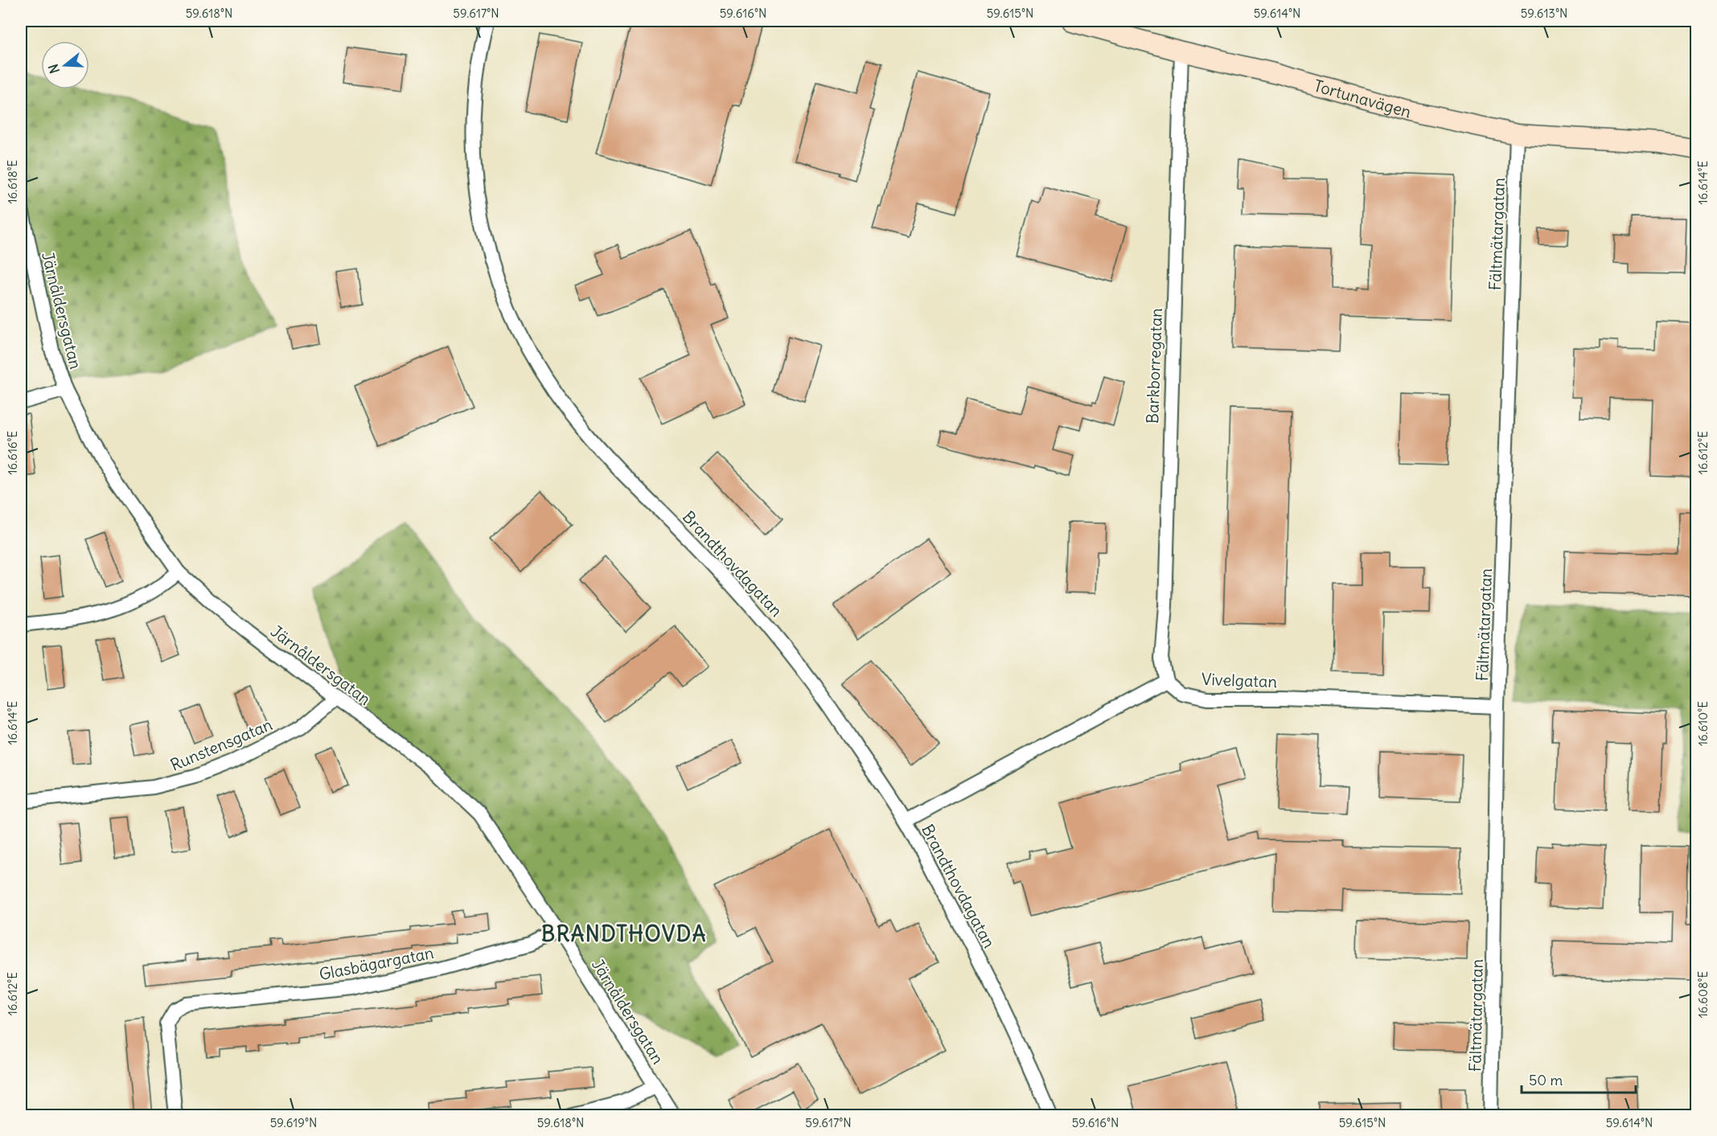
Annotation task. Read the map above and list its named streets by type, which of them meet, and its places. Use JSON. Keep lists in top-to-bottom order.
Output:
{
  "streets": {
    "street": [
      "Tortunavägen",
      "Fältmätargatan",
      "Järnåldersgatan",
      "Barkborregatan",
      "Brandthovdagatan",
      "Vivelgatan",
      "Runstensgatan",
      "Glasbägargatan"
    ]
  },
  "crossings": [
    ["Tortunavägen", "Fältmätargatan"],
    ["Tortunavägen", "Barkborregatan"],
    ["Fältmätargatan", "Vivelgatan"],
    ["Järnåldersgatan", "Runstensgatan"],
    ["Järnåldersgatan", "Glasbägargatan"],
    ["Barkborregatan", "Vivelgatan"]
  ],
  "districts": ["BRANDTHOVDA"],
  "scale_bar": "50 m",
  "north": "left",
  "coordinates": [
    "59.618°N",
    "59.617°N",
    "59.616°N",
    "59.615°N",
    "59.614°N",
    "59.613°N",
    "16.618°E",
    "16.614°E",
    "16.616°E",
    "16.612°E",
    "16.610°E",
    "16.608°E",
    "59.619°N"
  ]
}
